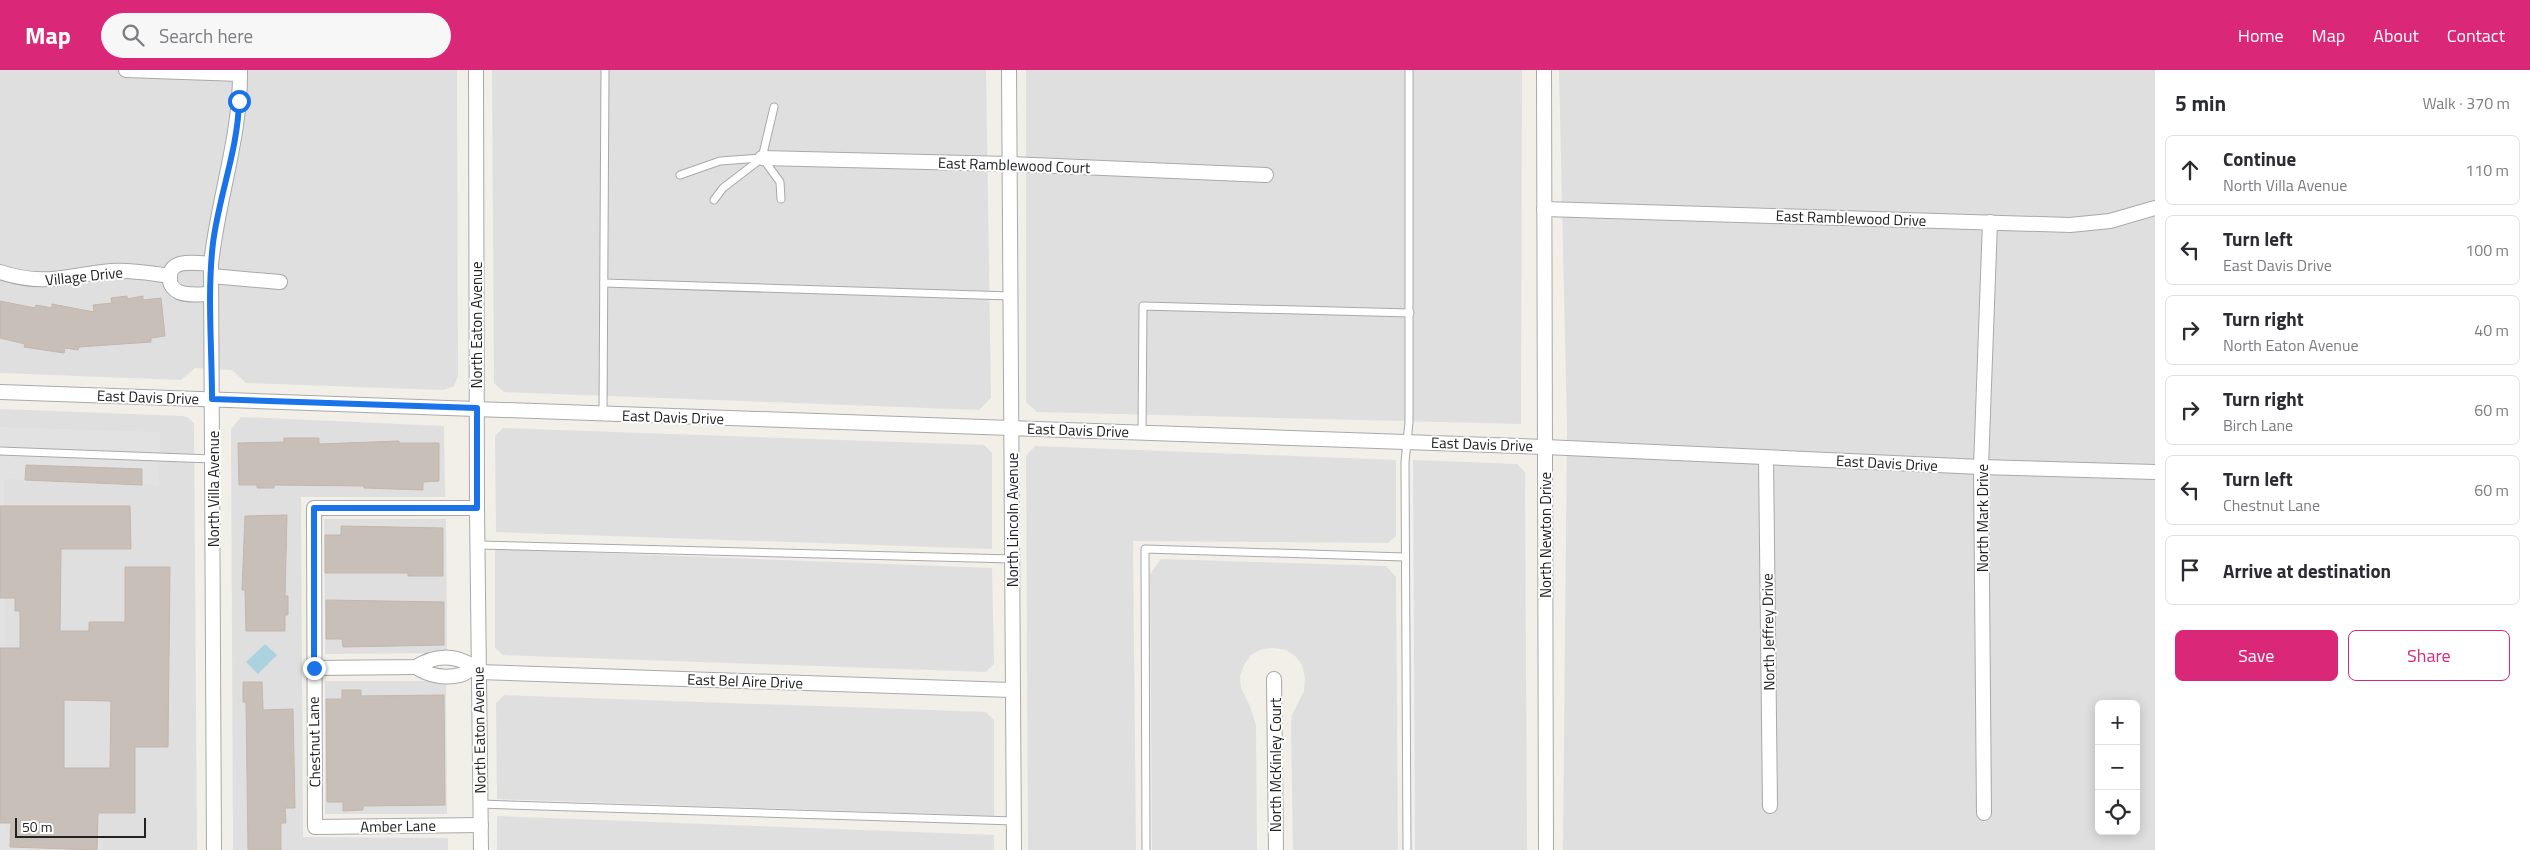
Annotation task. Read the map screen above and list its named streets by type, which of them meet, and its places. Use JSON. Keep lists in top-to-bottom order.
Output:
{
  "streets": {
    "street": [
      "East Ramblewood Court",
      "East Ramblewood Drive",
      "Village Drive",
      "North Eaton Avenue",
      "East Davis Drive",
      "North Villa Avenue",
      "North Mark Drive",
      "North Lincoln Avenue",
      "North Newton Drive",
      "North Jeffrey Drive",
      "East Bel Aire Drive",
      "Chestnut Lane",
      "North McKinley Court",
      "Amber Lane"
    ]
  },
  "crossings": [
    ["East Ramblewood Court", "North Lincoln Avenue"],
    ["East Ramblewood Drive", "North Mark Drive"],
    ["East Ramblewood Drive", "North Newton Drive"],
    ["North Eaton Avenue", "East Davis Drive"],
    ["North Eaton Avenue", "East Bel Aire Drive"],
    ["North Eaton Avenue", "Chestnut Lane"],
    ["North Eaton Avenue", "Amber Lane"],
    ["East Davis Drive", "North Villa Avenue"],
    ["East Davis Drive", "North Mark Drive"],
    ["East Davis Drive", "North Lincoln Avenue"],
    ["East Davis Drive", "North Newton Drive"],
    ["East Davis Drive", "North Jeffrey Drive"],
    ["North Lincoln Avenue", "East Bel Aire Drive"],
    ["Chestnut Lane", "Amber Lane"]
  ],
  "scale_bar": "50 m",
  "page": {
    "header": "Map",
    "search": "Search here",
    "nav": [
      "Home",
      "Map",
      "About",
      "Contact"
    ],
    "heading": ["5 min", "Walk · 370 m"],
    "list": [
      ["Continue", "North Villa Avenue", "110 m"],
      ["Turn left", "East Davis Drive", "100 m"],
      ["Turn right", "North Eaton Avenue", "40 m"],
      ["Turn right", "Birch Lane", "60 m"],
      ["Turn left", "Chestnut Lane", "60 m"],
      "Arrive at destination"
    ],
    "buttons": ["Save", "Share"],
    "map_buttons": ["+", "−"],
    "scale": "50 m"
  }
}
